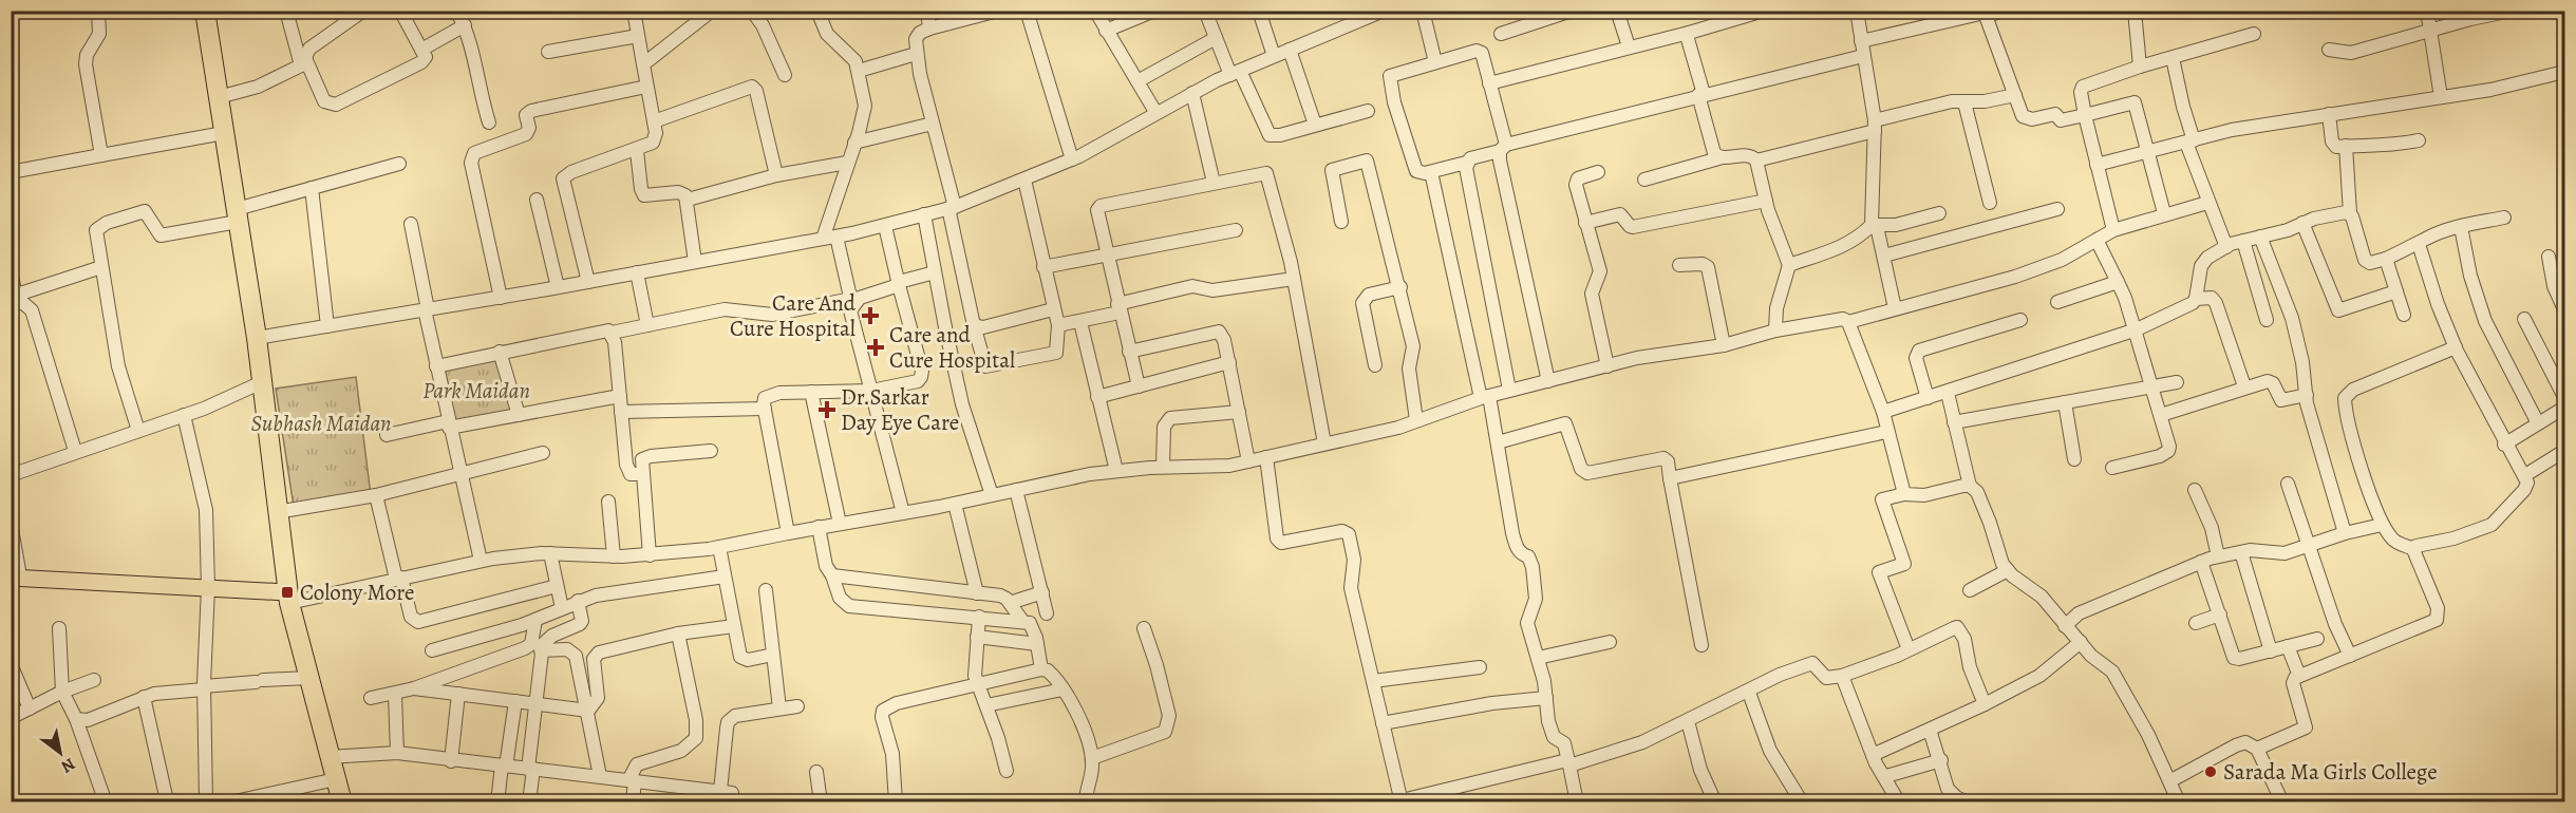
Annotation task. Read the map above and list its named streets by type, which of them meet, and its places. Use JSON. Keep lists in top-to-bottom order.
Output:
{
  "parks": ["Park Maidan", "Subhash Maidan"],
  "places": {
    "health": ["Care And Cure Hospital", "Care and Cure Hospital", "Dr.Sarkar Day Eye Care"],
    "transit": ["Colony More"],
    "other": ["Sarada Ma Girls College"]
  },
  "north": "bottom right"
}
